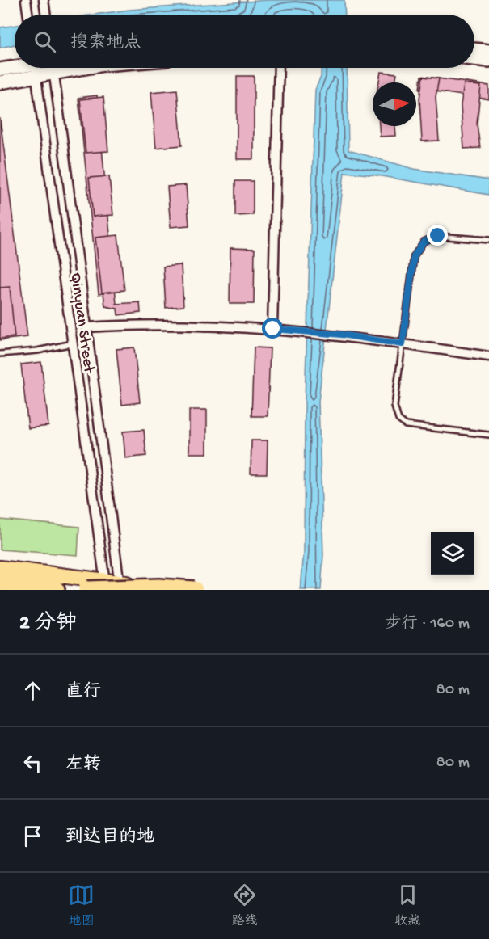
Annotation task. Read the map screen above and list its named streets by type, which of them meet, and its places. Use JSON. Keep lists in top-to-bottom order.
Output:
{
  "streets": {
    "street": ["Qinyuan Street"]
  },
  "north": "right",
  "page": {
    "search": "搜索地点",
    "heading": ["2 分钟", "步行 · 160 m"],
    "list": [
      ["直行", "80 m"],
      ["左转", "80 m"],
      "到达目的地"
    ],
    "nav": ["地图", "路线", "收藏"]
  }
}
